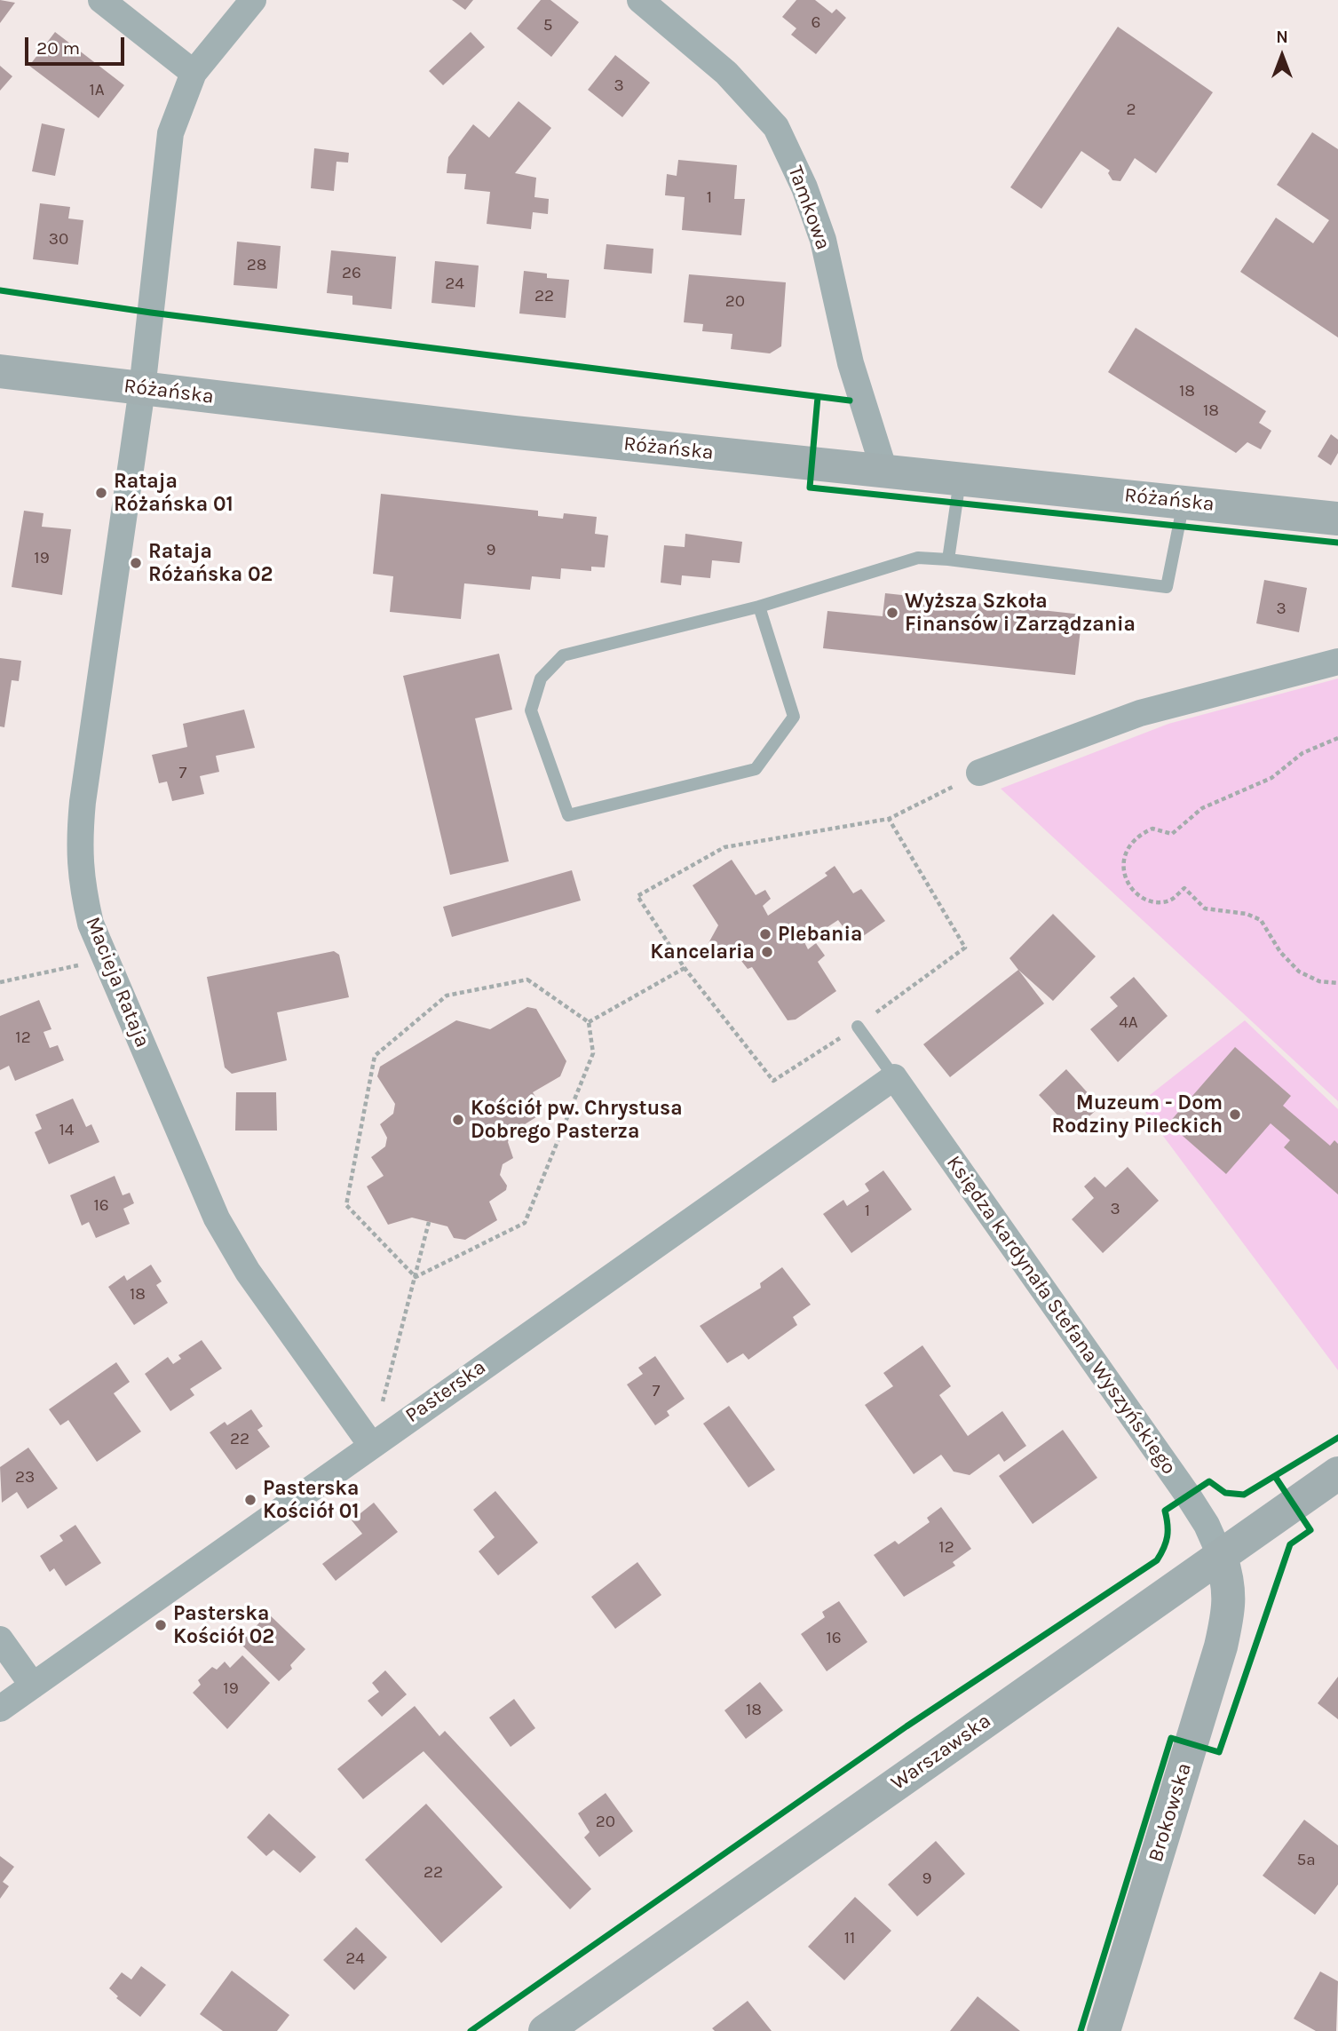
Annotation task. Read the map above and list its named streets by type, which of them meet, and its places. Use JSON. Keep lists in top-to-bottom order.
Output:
{
  "streets": {
    "street": [
      "Tamkowa",
      "Różańska",
      "Macieja Rataja",
      "Księdza kardynała Stefana Wyszyńskiego",
      "Pasterska",
      "Warszawska",
      "Brokowska"
    ]
  },
  "crossings": [
    ["Tamkowa", "Różańska"],
    ["Różańska", "Macieja Rataja"],
    ["Macieja Rataja", "Pasterska"],
    ["Księdza kardynała Stefana Wyszyńskiego", "Pasterska"],
    ["Księdza kardynała Stefana Wyszyńskiego", "Warszawska"],
    ["Księdza kardynała Stefana Wyszyńskiego", "Brokowska"],
    ["Warszawska", "Brokowska"]
  ],
  "places": [
    "Rataja Różańska 01",
    "Rataja Różańska 02",
    "Wyższa Szkoła Finansów i Zarządzania",
    "Plebania",
    "Kancelaria",
    "Muzeum - Dom Rodziny Pileckich",
    "Kościół pw. Chrystusa Dobrego Pasterza",
    "Pasterska Kościół 01",
    "Pasterska Kościół 02"
  ],
  "house_numbers": [
    "6",
    "5",
    "3",
    "1A",
    "2",
    "1",
    "30",
    "28",
    "26",
    "24",
    "22",
    "20",
    "18",
    "18",
    "9",
    "19",
    "3",
    "7",
    "4A",
    "12",
    "14",
    "16",
    "3",
    "1",
    "18",
    "7",
    "22",
    "23",
    "12",
    "16",
    "19",
    "18",
    "20",
    "5a",
    "22",
    "9",
    "11",
    "24"
  ],
  "scale_bar": "20 m",
  "north": "top"
}
